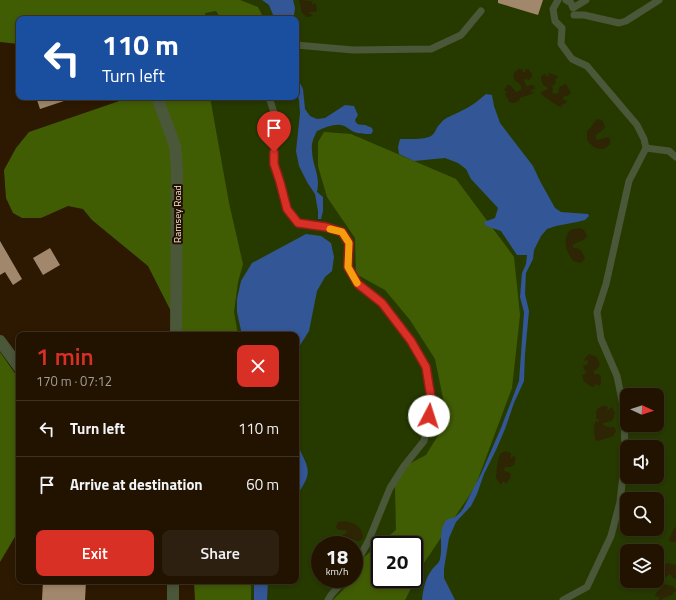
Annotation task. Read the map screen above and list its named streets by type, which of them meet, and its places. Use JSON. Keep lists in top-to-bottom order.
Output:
{
  "streets": {
    "street": ["Ramsey Road"]
  },
  "north": "right",
  "page": {
    "turn": ["110 m", "Turn left"],
    "heading": ["1 min", "170 m · 07:12"],
    "list": [
      {
        "name": "Turn left",
        "value": "110 m"
      },
      {
        "name": "Arrive at destination",
        "value": "60 m"
      }
    ],
    "buttons": ["Exit", "Share"],
    "speed": "18 km/h",
    "limit": "20"
  }
}
